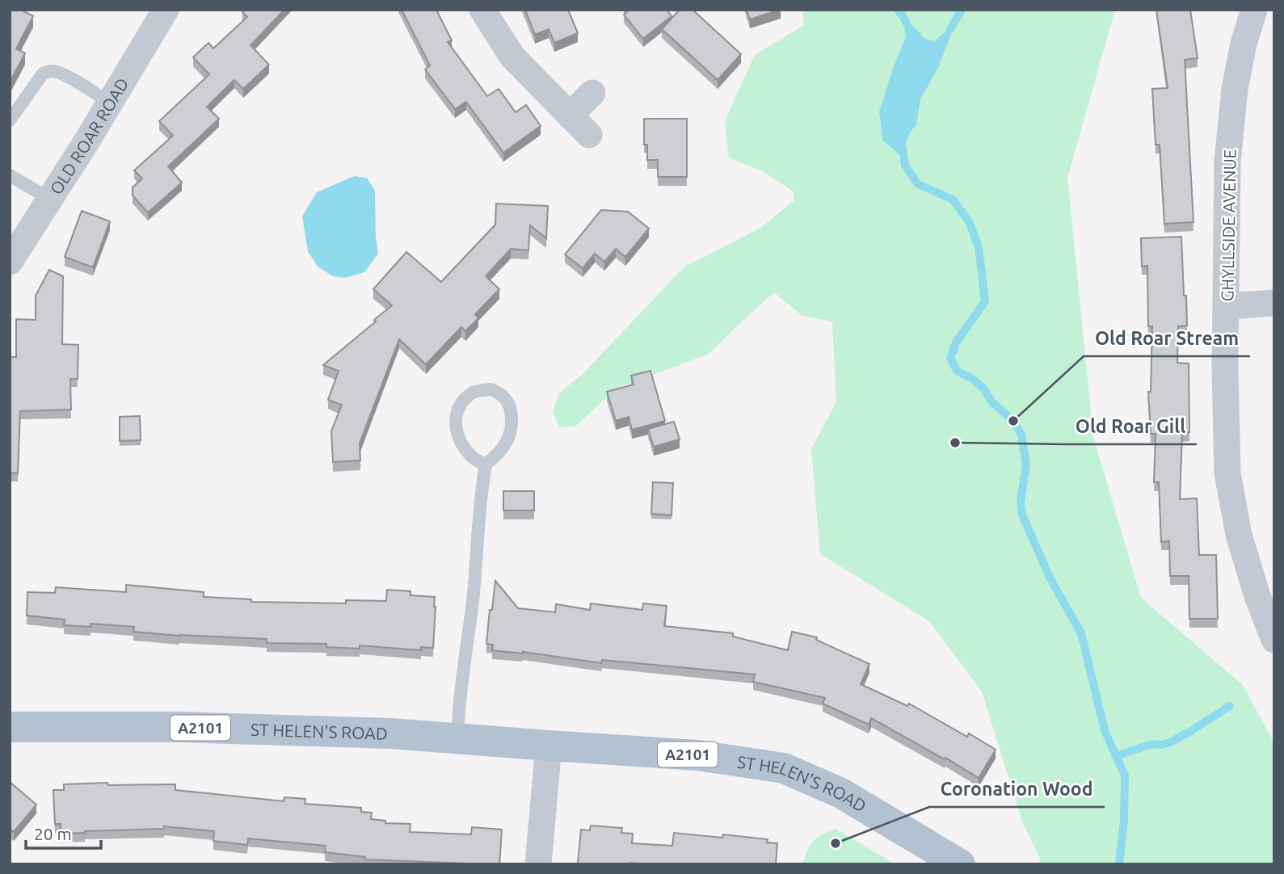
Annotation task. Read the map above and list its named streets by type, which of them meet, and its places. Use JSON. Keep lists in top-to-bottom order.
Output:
{
  "streets": {
    "main road": ["A2101", "ST HELEN'S ROAD"],
    "street": ["OLD ROAR ROAD", "GHYLLSIDE AVENUE"]
  },
  "places": ["Old Roar Stream", "Old Roar Gill", "Coronation Wood"],
  "scale_bar": "20 m"
}
